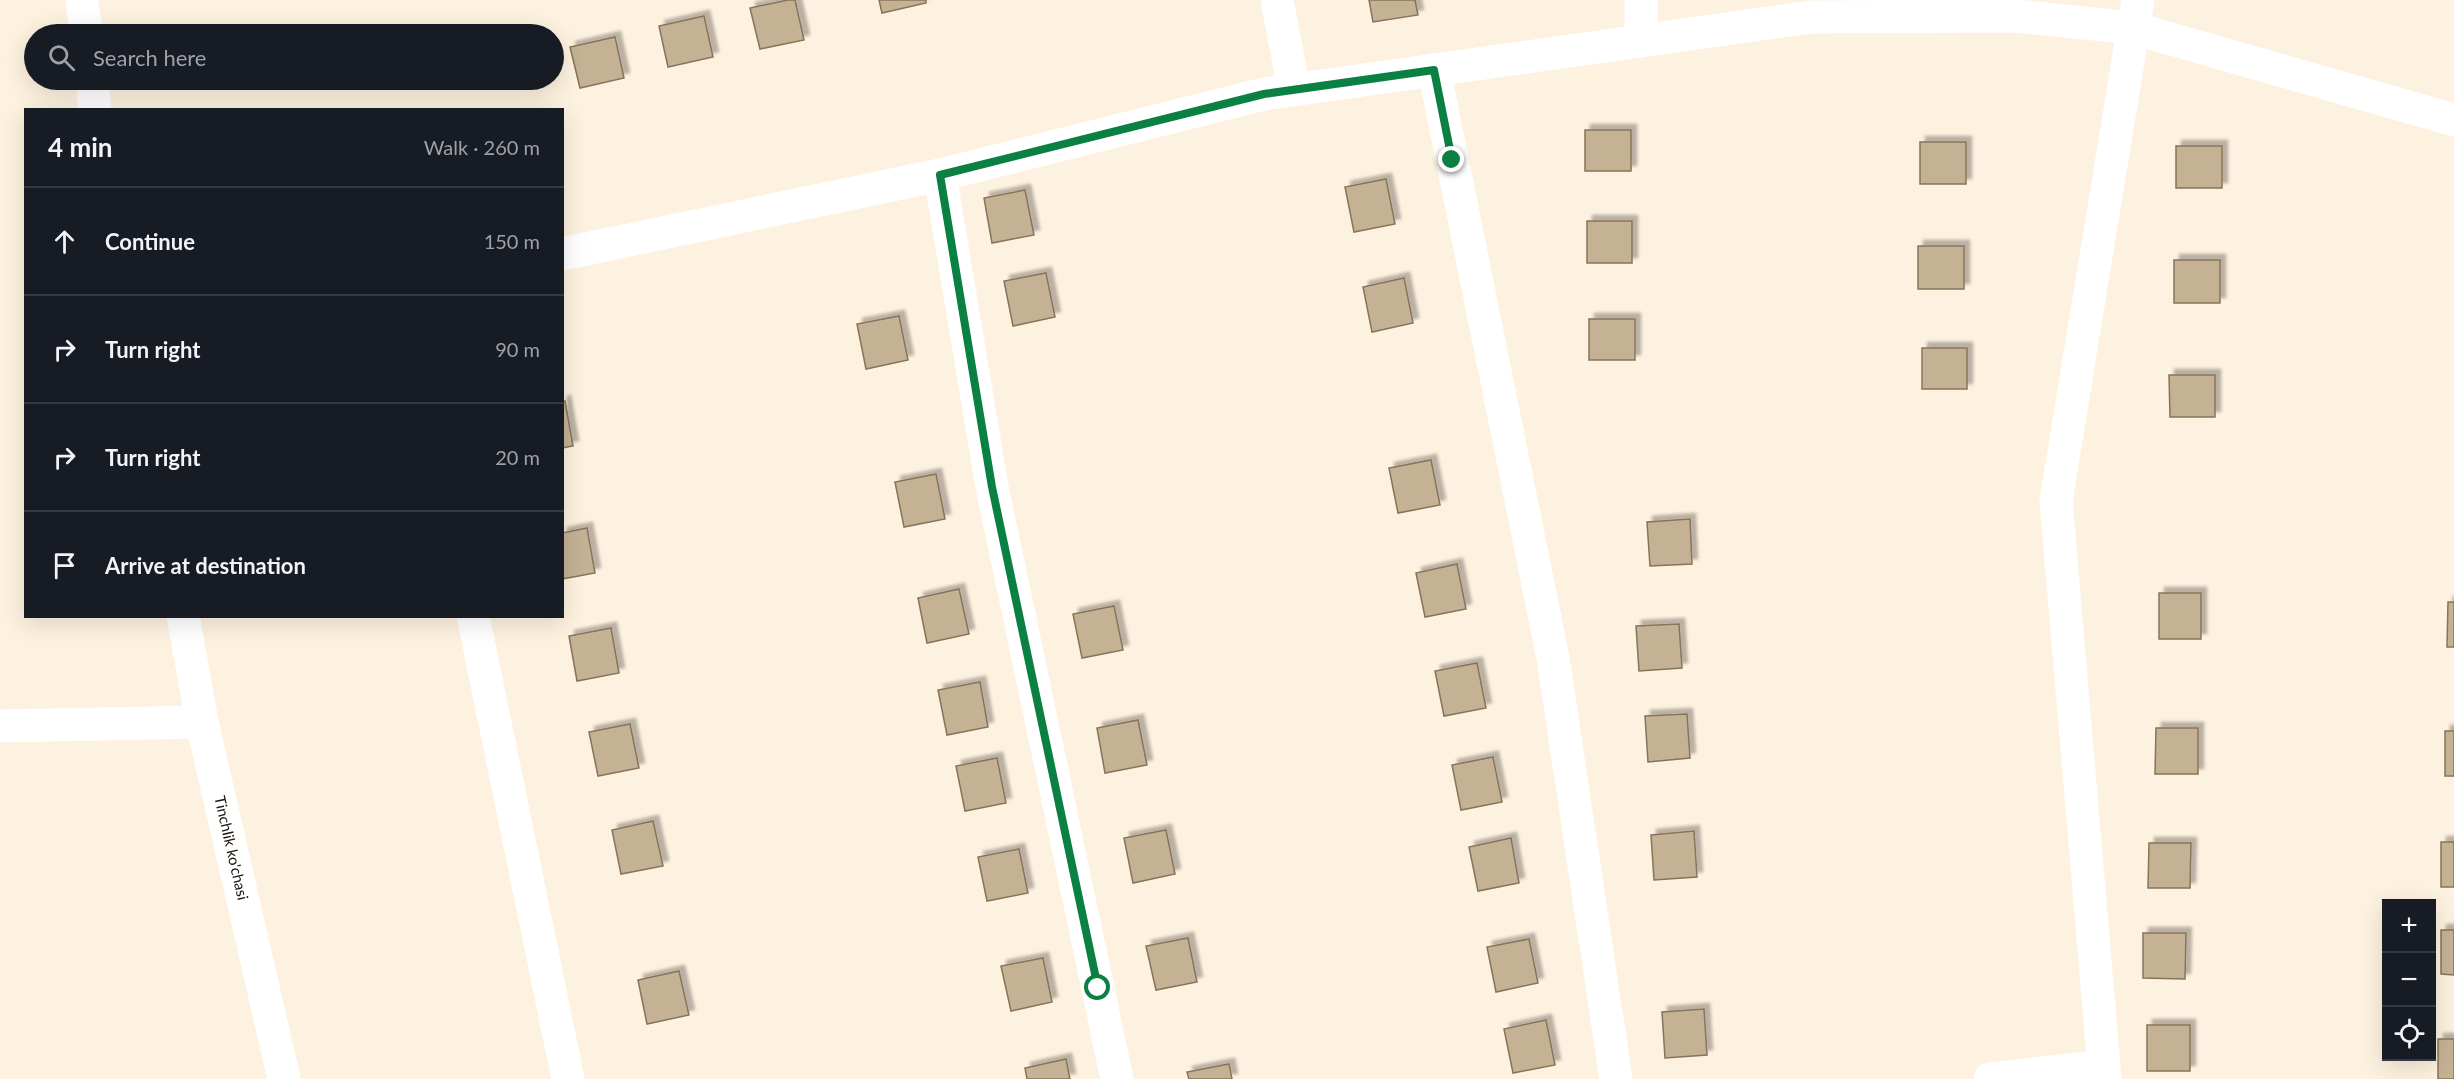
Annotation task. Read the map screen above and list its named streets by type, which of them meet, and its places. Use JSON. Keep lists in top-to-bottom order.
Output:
{
  "streets": {
    "street": ["Tinchlik ko'chasi"]
  },
  "page": {
    "search": "Search here",
    "heading": ["4 min", "Walk · 260 m"],
    "list": [
      ["Continue", "150 m"],
      ["Turn right", "90 m"],
      ["Turn right", "20 m"],
      "Arrive at destination"
    ],
    "map_buttons": ["+", "−"]
  }
}
